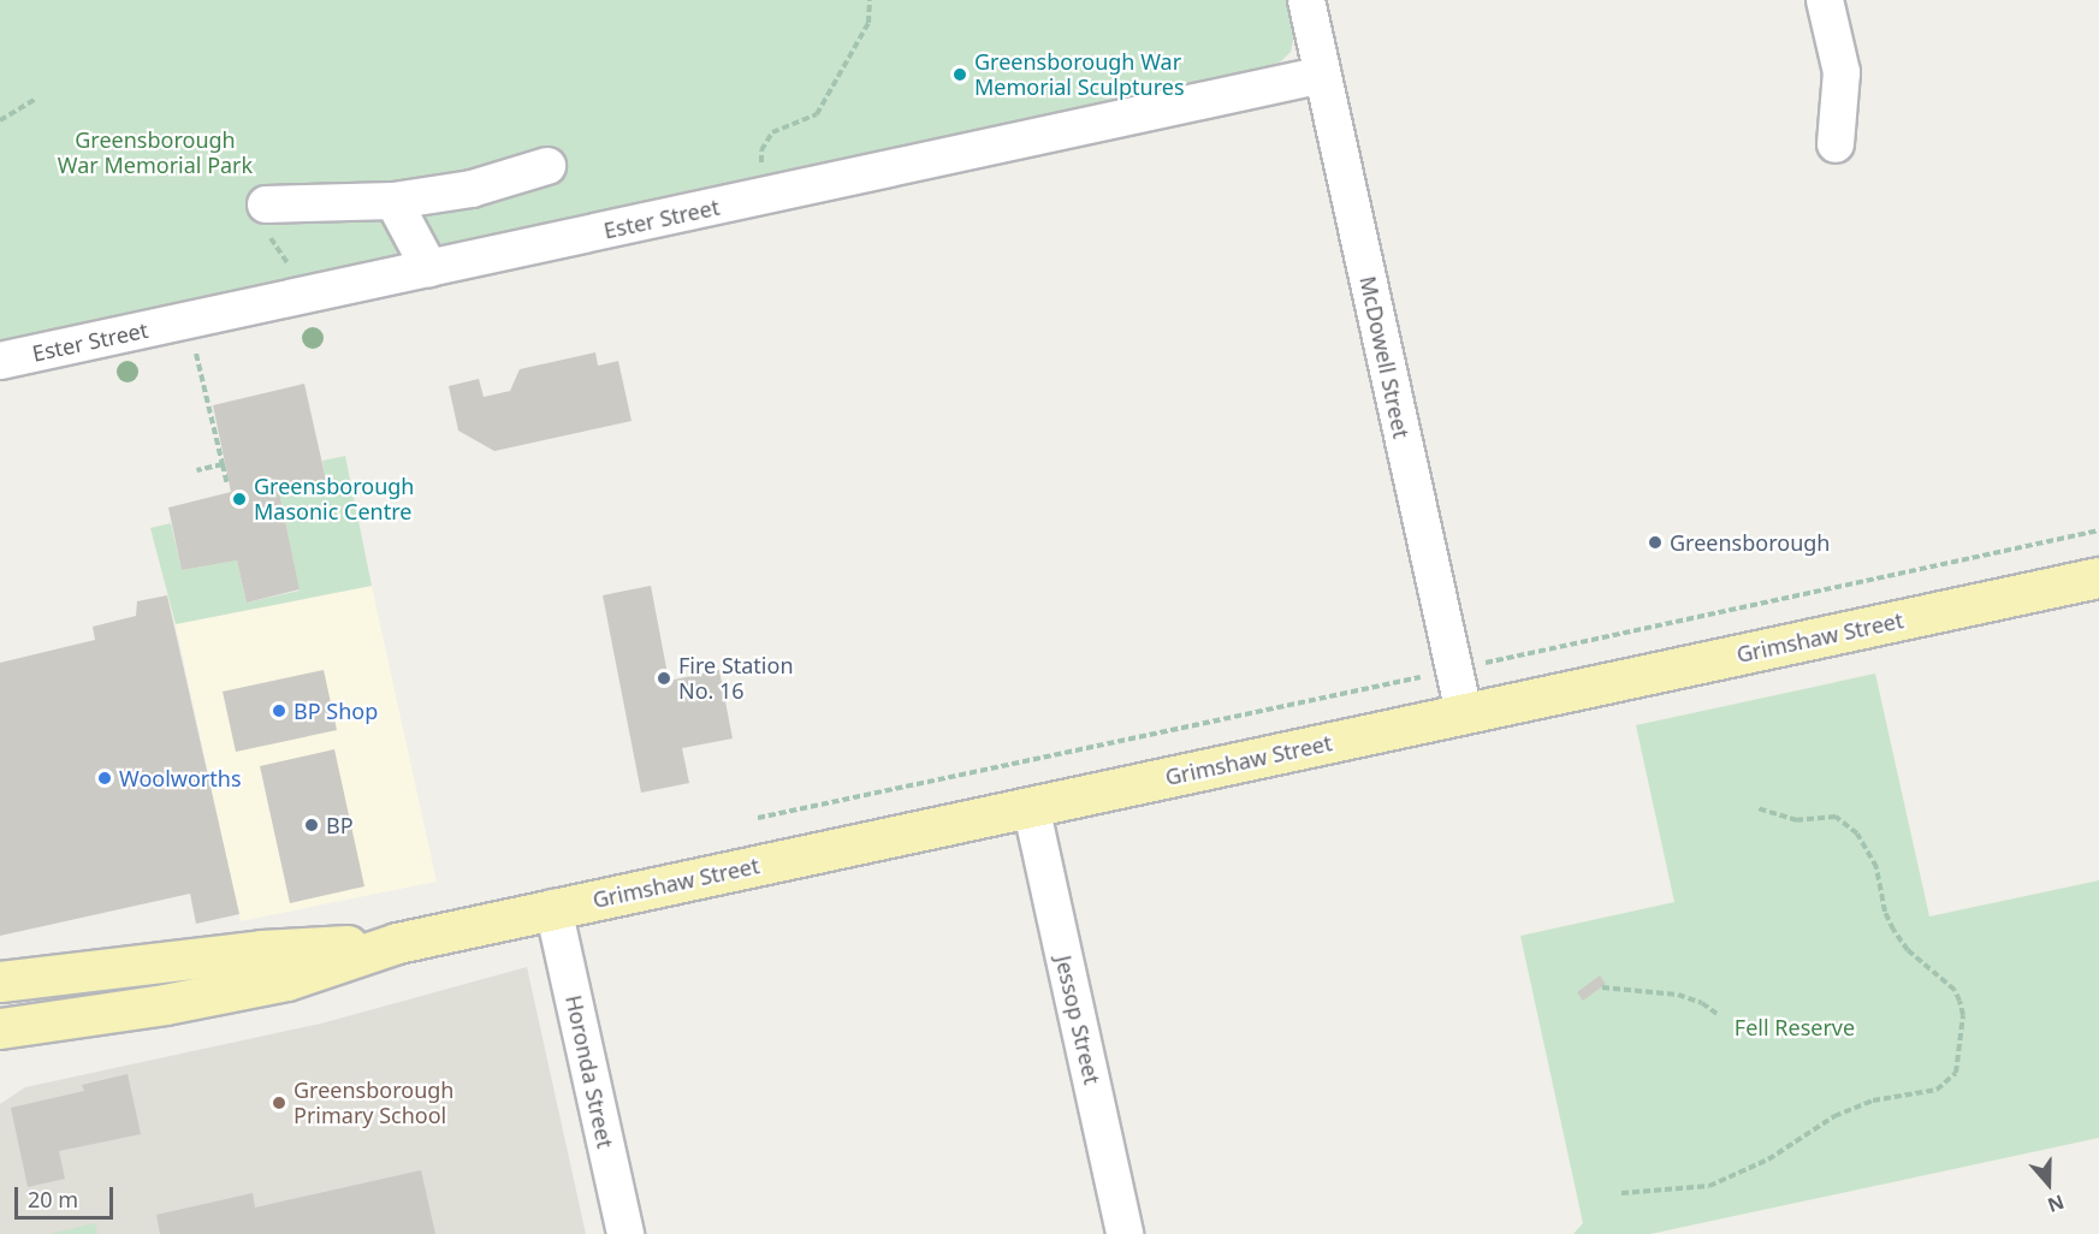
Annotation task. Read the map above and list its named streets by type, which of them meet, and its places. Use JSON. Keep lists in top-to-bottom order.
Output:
{
  "streets": {
    "main road": ["Grimshaw Street"],
    "street": [
      "Ester Street",
      "McDowell Street",
      "Jessop Street",
      "Horonda Street"
    ]
  },
  "crossings": [
    ["Ester Street", "McDowell Street"],
    ["McDowell Street", "Grimshaw Street"],
    ["Grimshaw Street", "Jessop Street"],
    ["Grimshaw Street", "Horonda Street"]
  ],
  "parks": ["Greensborough War Memorial Park", "Fell Reserve"],
  "places": [
    "Greensborough War Memorial Sculptures",
    "Greensborough Masonic Centre",
    "Greensborough",
    "Fire Station No. 16",
    "BP Shop",
    "Woolworths",
    "BP",
    "Greensborough Primary School"
  ],
  "scale_bar": "20 m",
  "north": "bottom"
}
